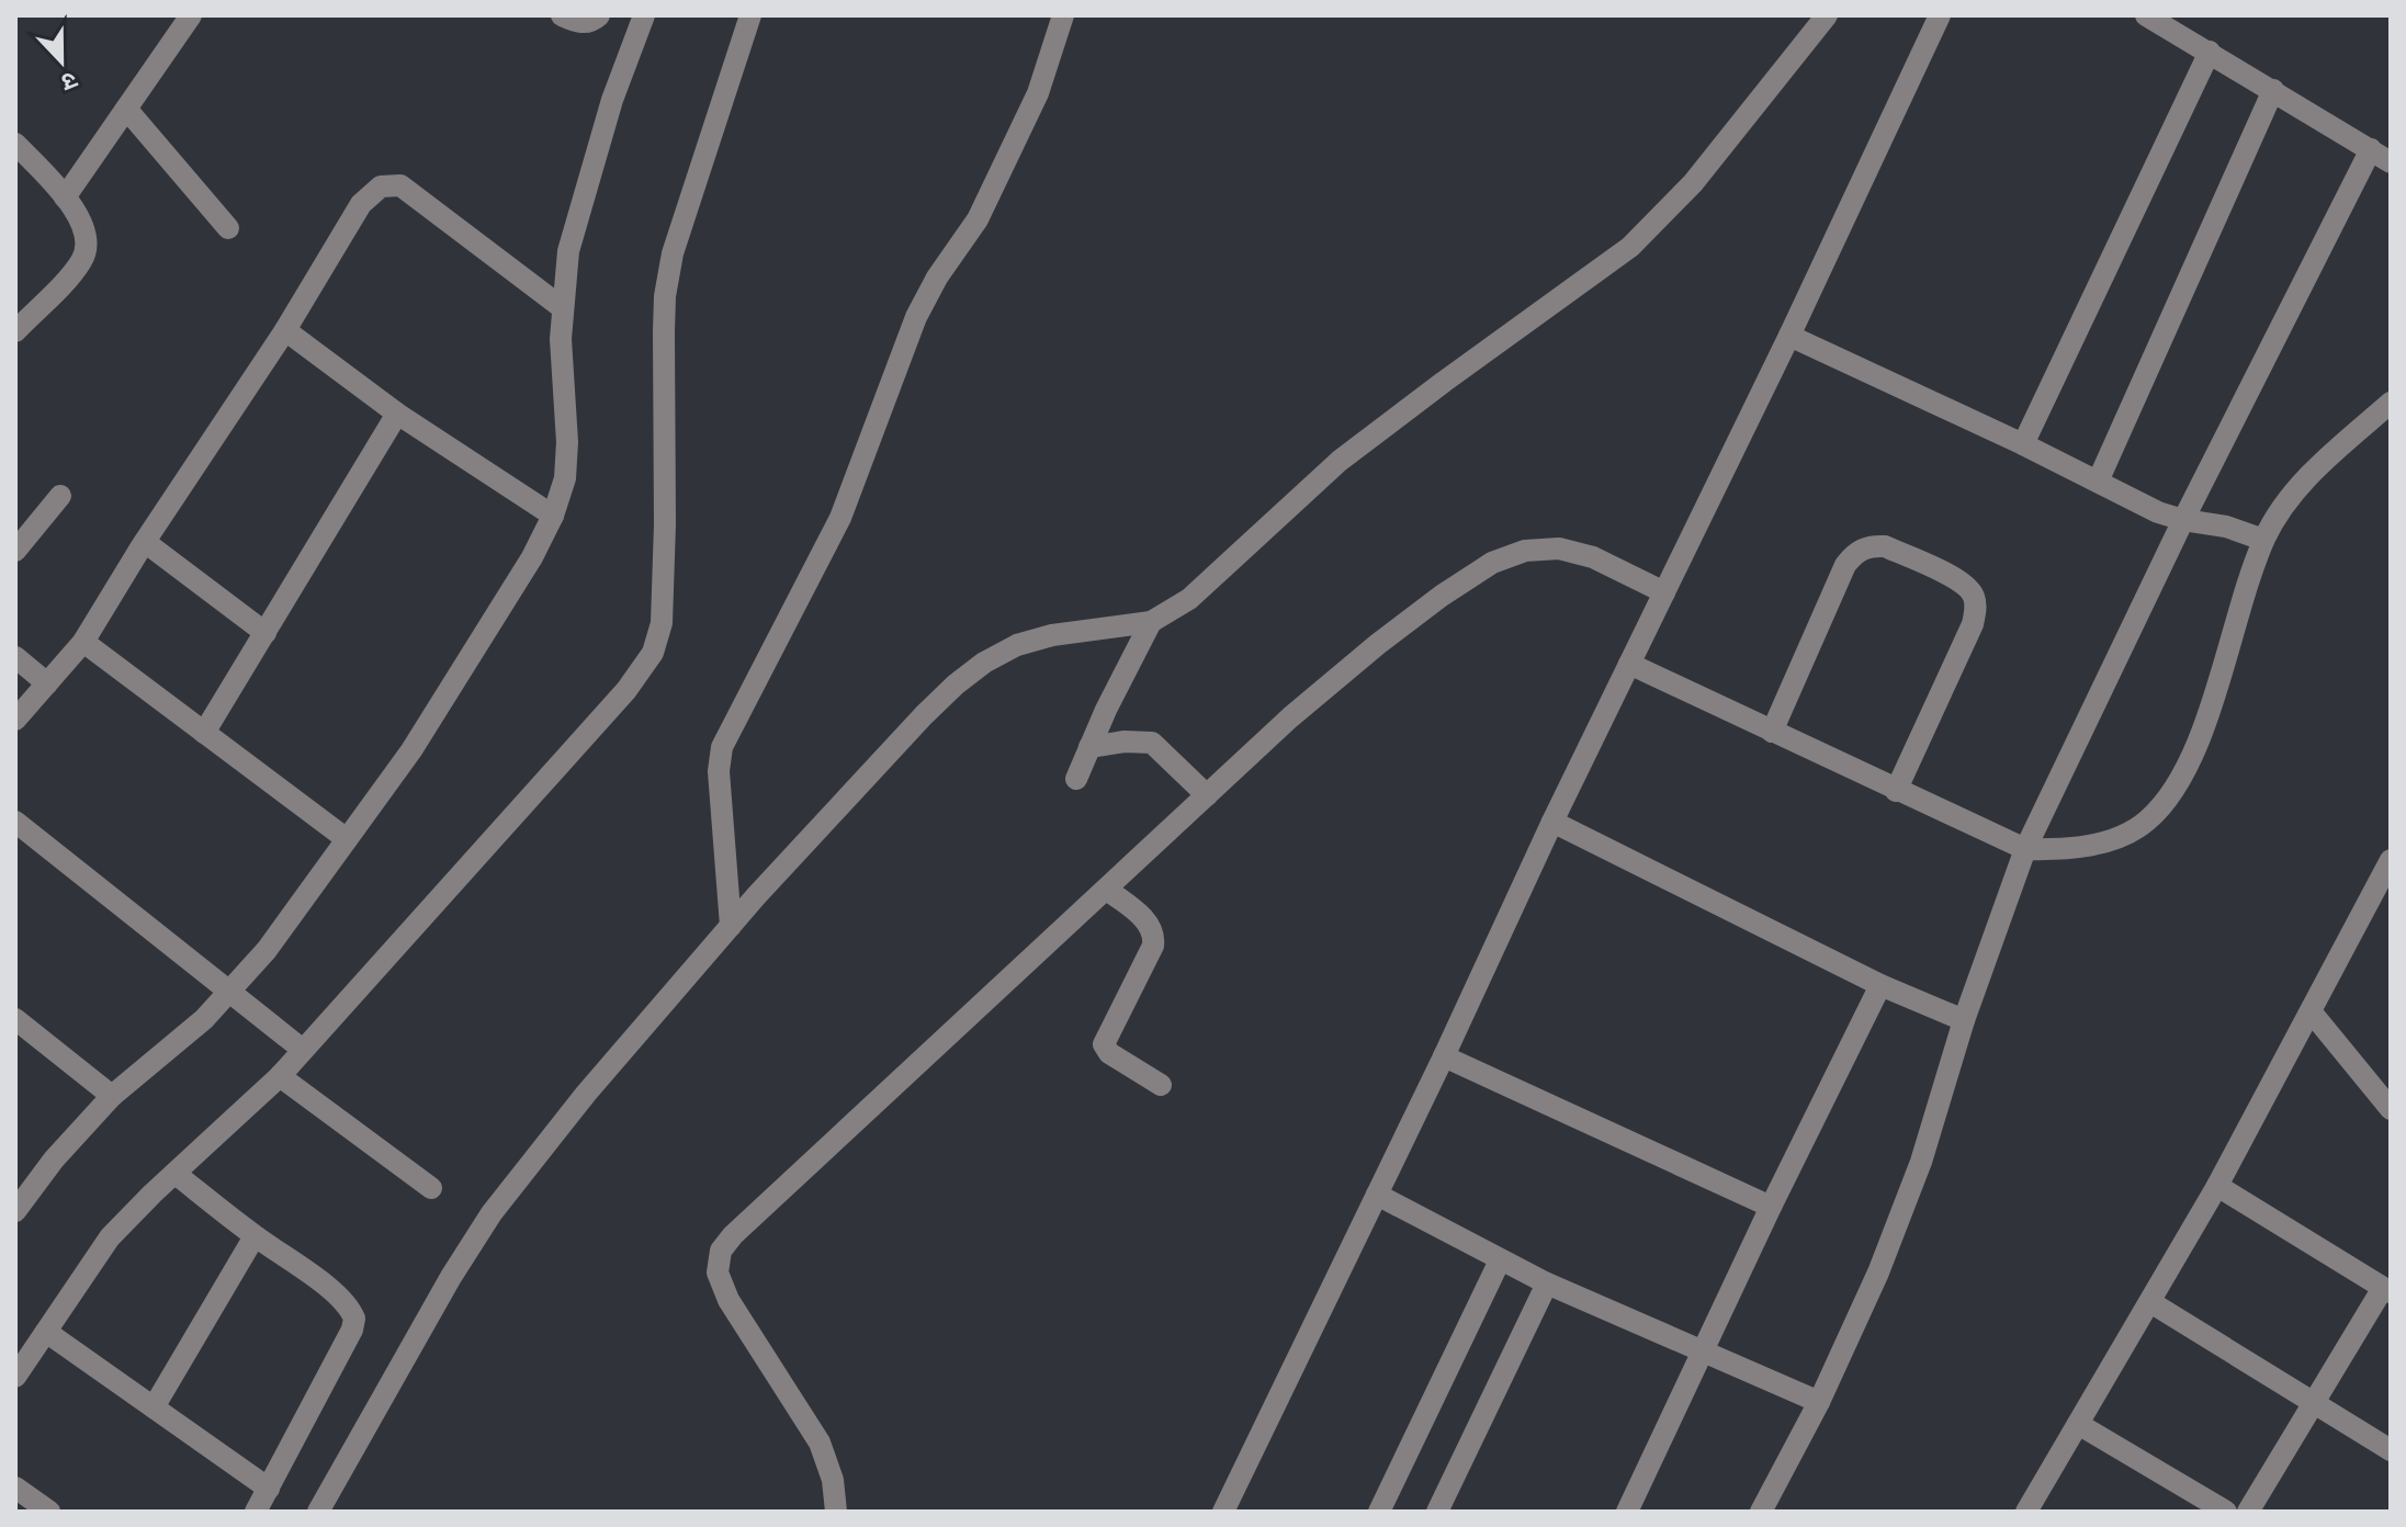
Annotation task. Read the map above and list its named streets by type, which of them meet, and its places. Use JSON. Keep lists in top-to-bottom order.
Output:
{
  "north": "bottom"
}
